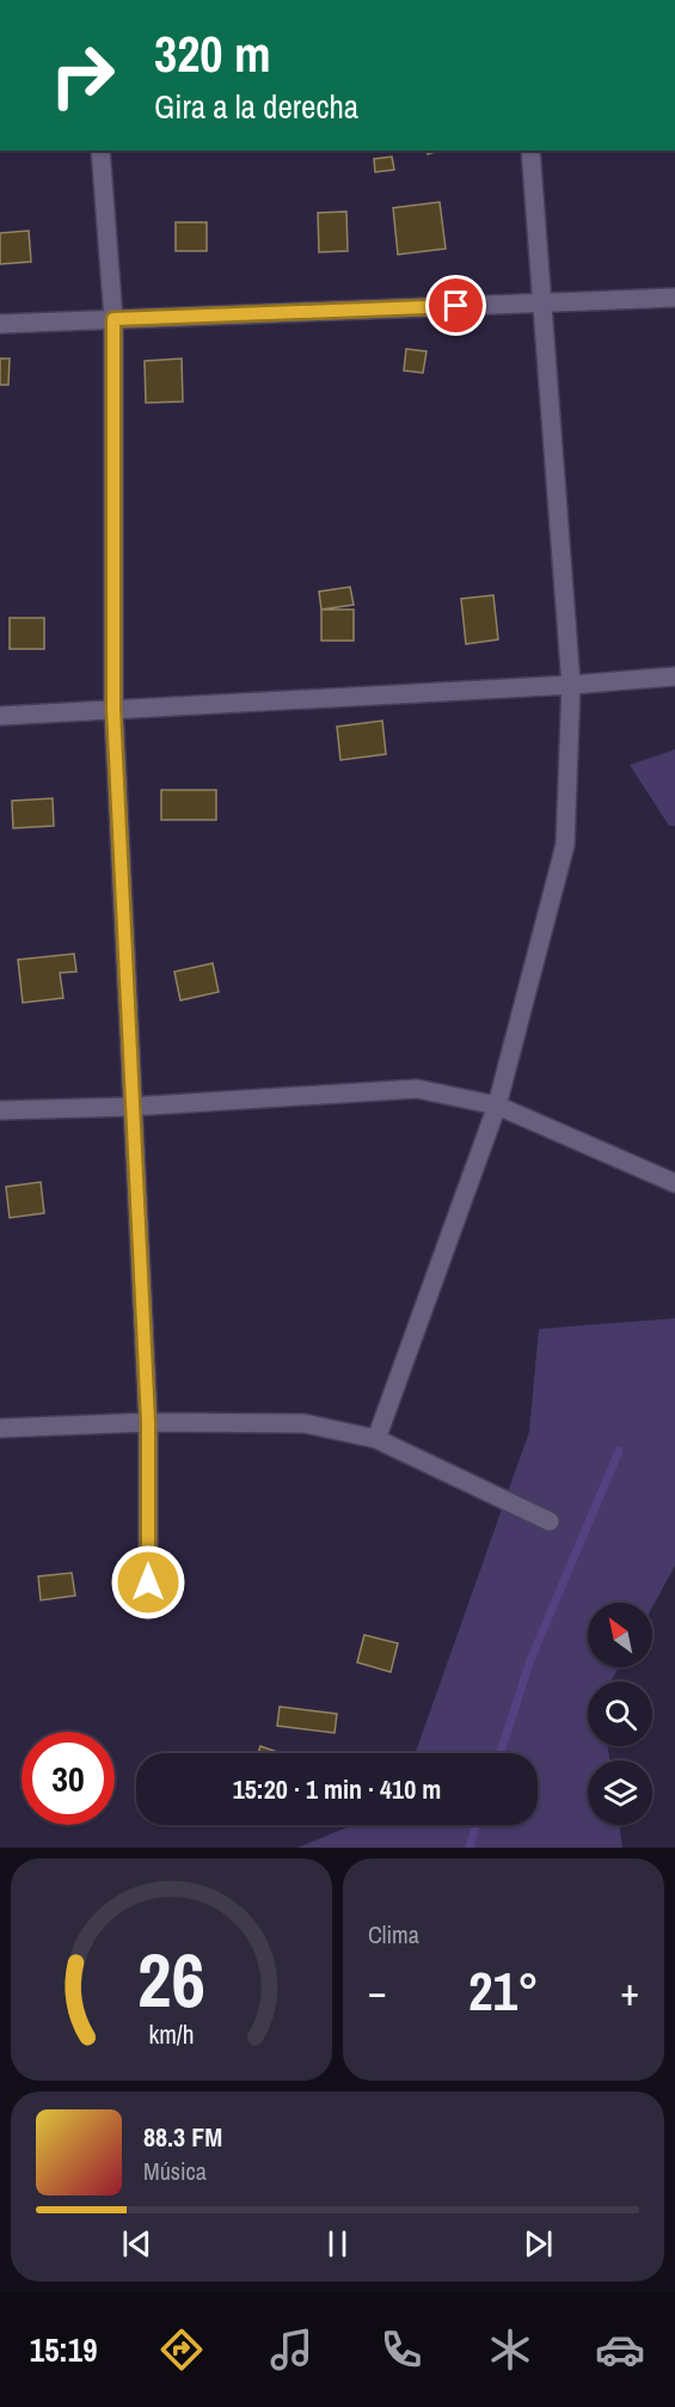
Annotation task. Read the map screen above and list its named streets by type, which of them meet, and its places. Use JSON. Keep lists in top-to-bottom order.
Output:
{
  "north": "top left",
  "page": {
    "turn": ["320 m", "Gira a la derecha"],
    "limit": "30",
    "trip": "15:20 · 1 min · 410 m",
    "tile": "Clima",
    "heat": ["−", "21°", "+"],
    "song": ["88.3 FM", "Música"],
    "tabs": "15:19",
    "gauge": ["26", "km/h"]
  }
}
